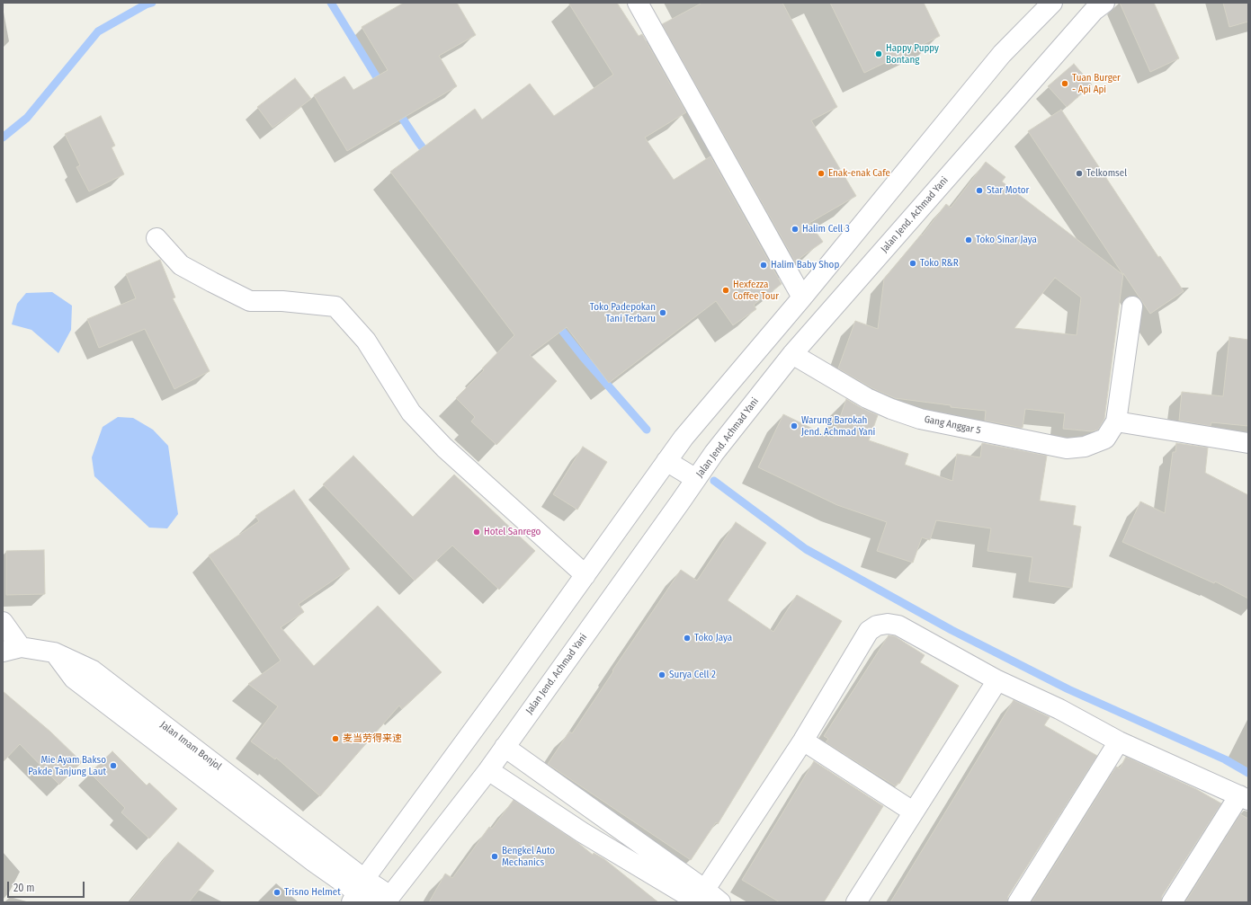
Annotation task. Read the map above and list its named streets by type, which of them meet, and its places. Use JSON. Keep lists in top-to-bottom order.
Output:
{
  "streets": {
    "street": ["Jalan Jend. Achmad Yani", "Gang Anggar 5"]
  },
  "crossings": [
    ["Jalan Jend. Achmad Yani", "Gang Anggar 5"]
  ],
  "places": [
    "Happy Puppy Bontang",
    "Tuan Burger - Api Api",
    "Enak-enak Cafe",
    "Telkomsel",
    "Star Motor",
    "Halim Cell 3",
    "Toko Sinar Jaya",
    "Toko R&R",
    "Halim Baby Shop",
    "Hexfezza Coffee Tour",
    "Toko Padepokan Tani Terbaru",
    "Warung Barokah Jend. Achmad Yani",
    "Hotel Sanrego",
    "Toko Jaya",
    "Surya Cell 2",
    "麦当劳得来速",
    "Mie Ayam Bakso Pakde Tanjung Laut",
    "Bengkel Auto Mechanics",
    "Trisno Helmet"
  ],
  "scale_bar": "20 m"
}
